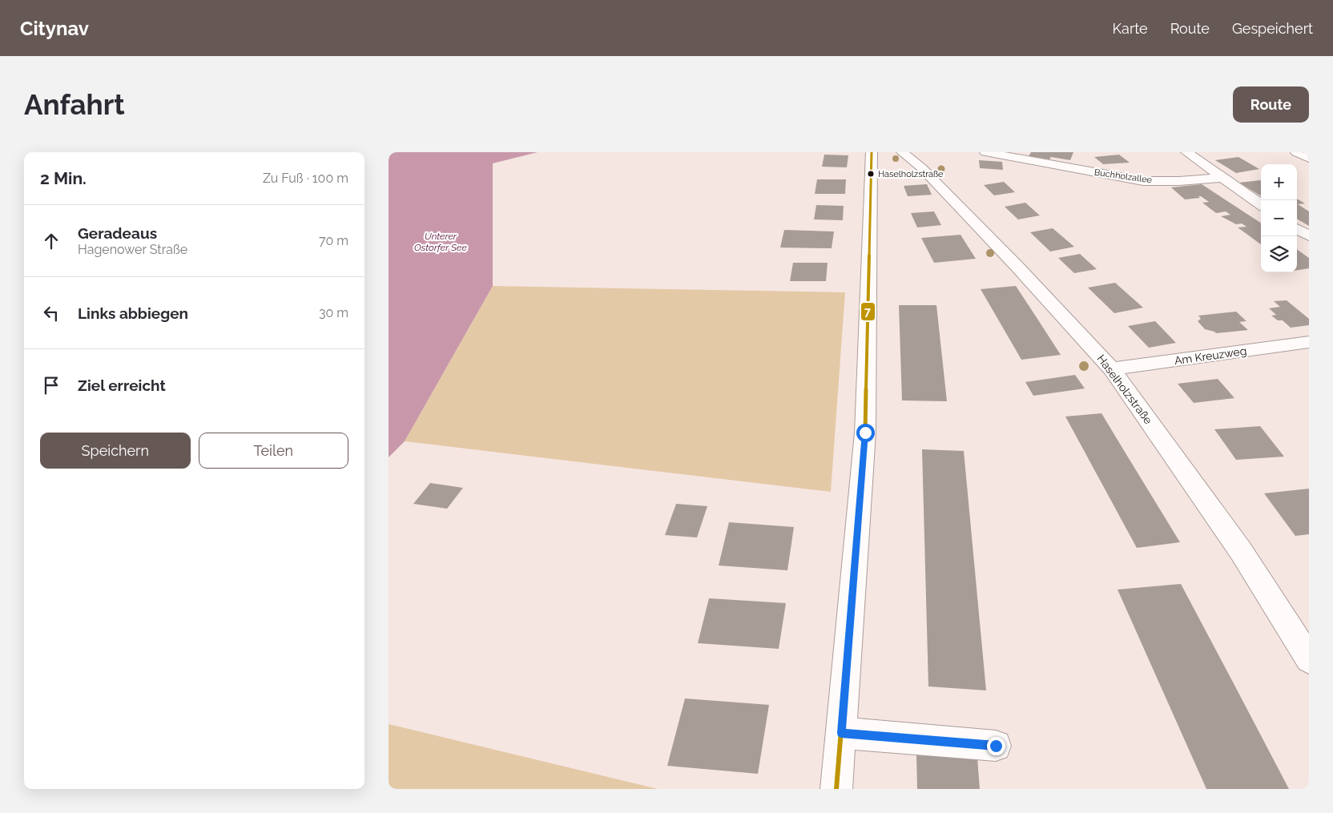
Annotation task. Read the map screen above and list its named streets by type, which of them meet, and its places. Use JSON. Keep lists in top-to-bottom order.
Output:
{
  "streets": {
    "street": ["Buchholzallee", "Am Kreuzweg", "Haselholzstraße"]
  },
  "crossings": [
    ["Am Kreuzweg", "Haselholzstraße"]
  ],
  "water": ["Unterer Ostorfer See"],
  "places": ["Haselholzstraße"],
  "lines": ["transit line 7"],
  "page": {
    "header": "Citynav",
    "nav": ["Karte", "Route", "Gespeichert"],
    "buttons": [
      "Route",
      ["Speichern", "Teilen"]
    ],
    "title": "Anfahrt",
    "heading": ["2 Min.", "Zu Fuß · 100 m"],
    "map_buttons": ["+", "−"],
    "list": [
      ["Geradeaus", "Hagenower Straße", "70 m"],
      ["Links abbiegen", "30 m"],
      "Ziel erreicht"
    ]
  }
}
